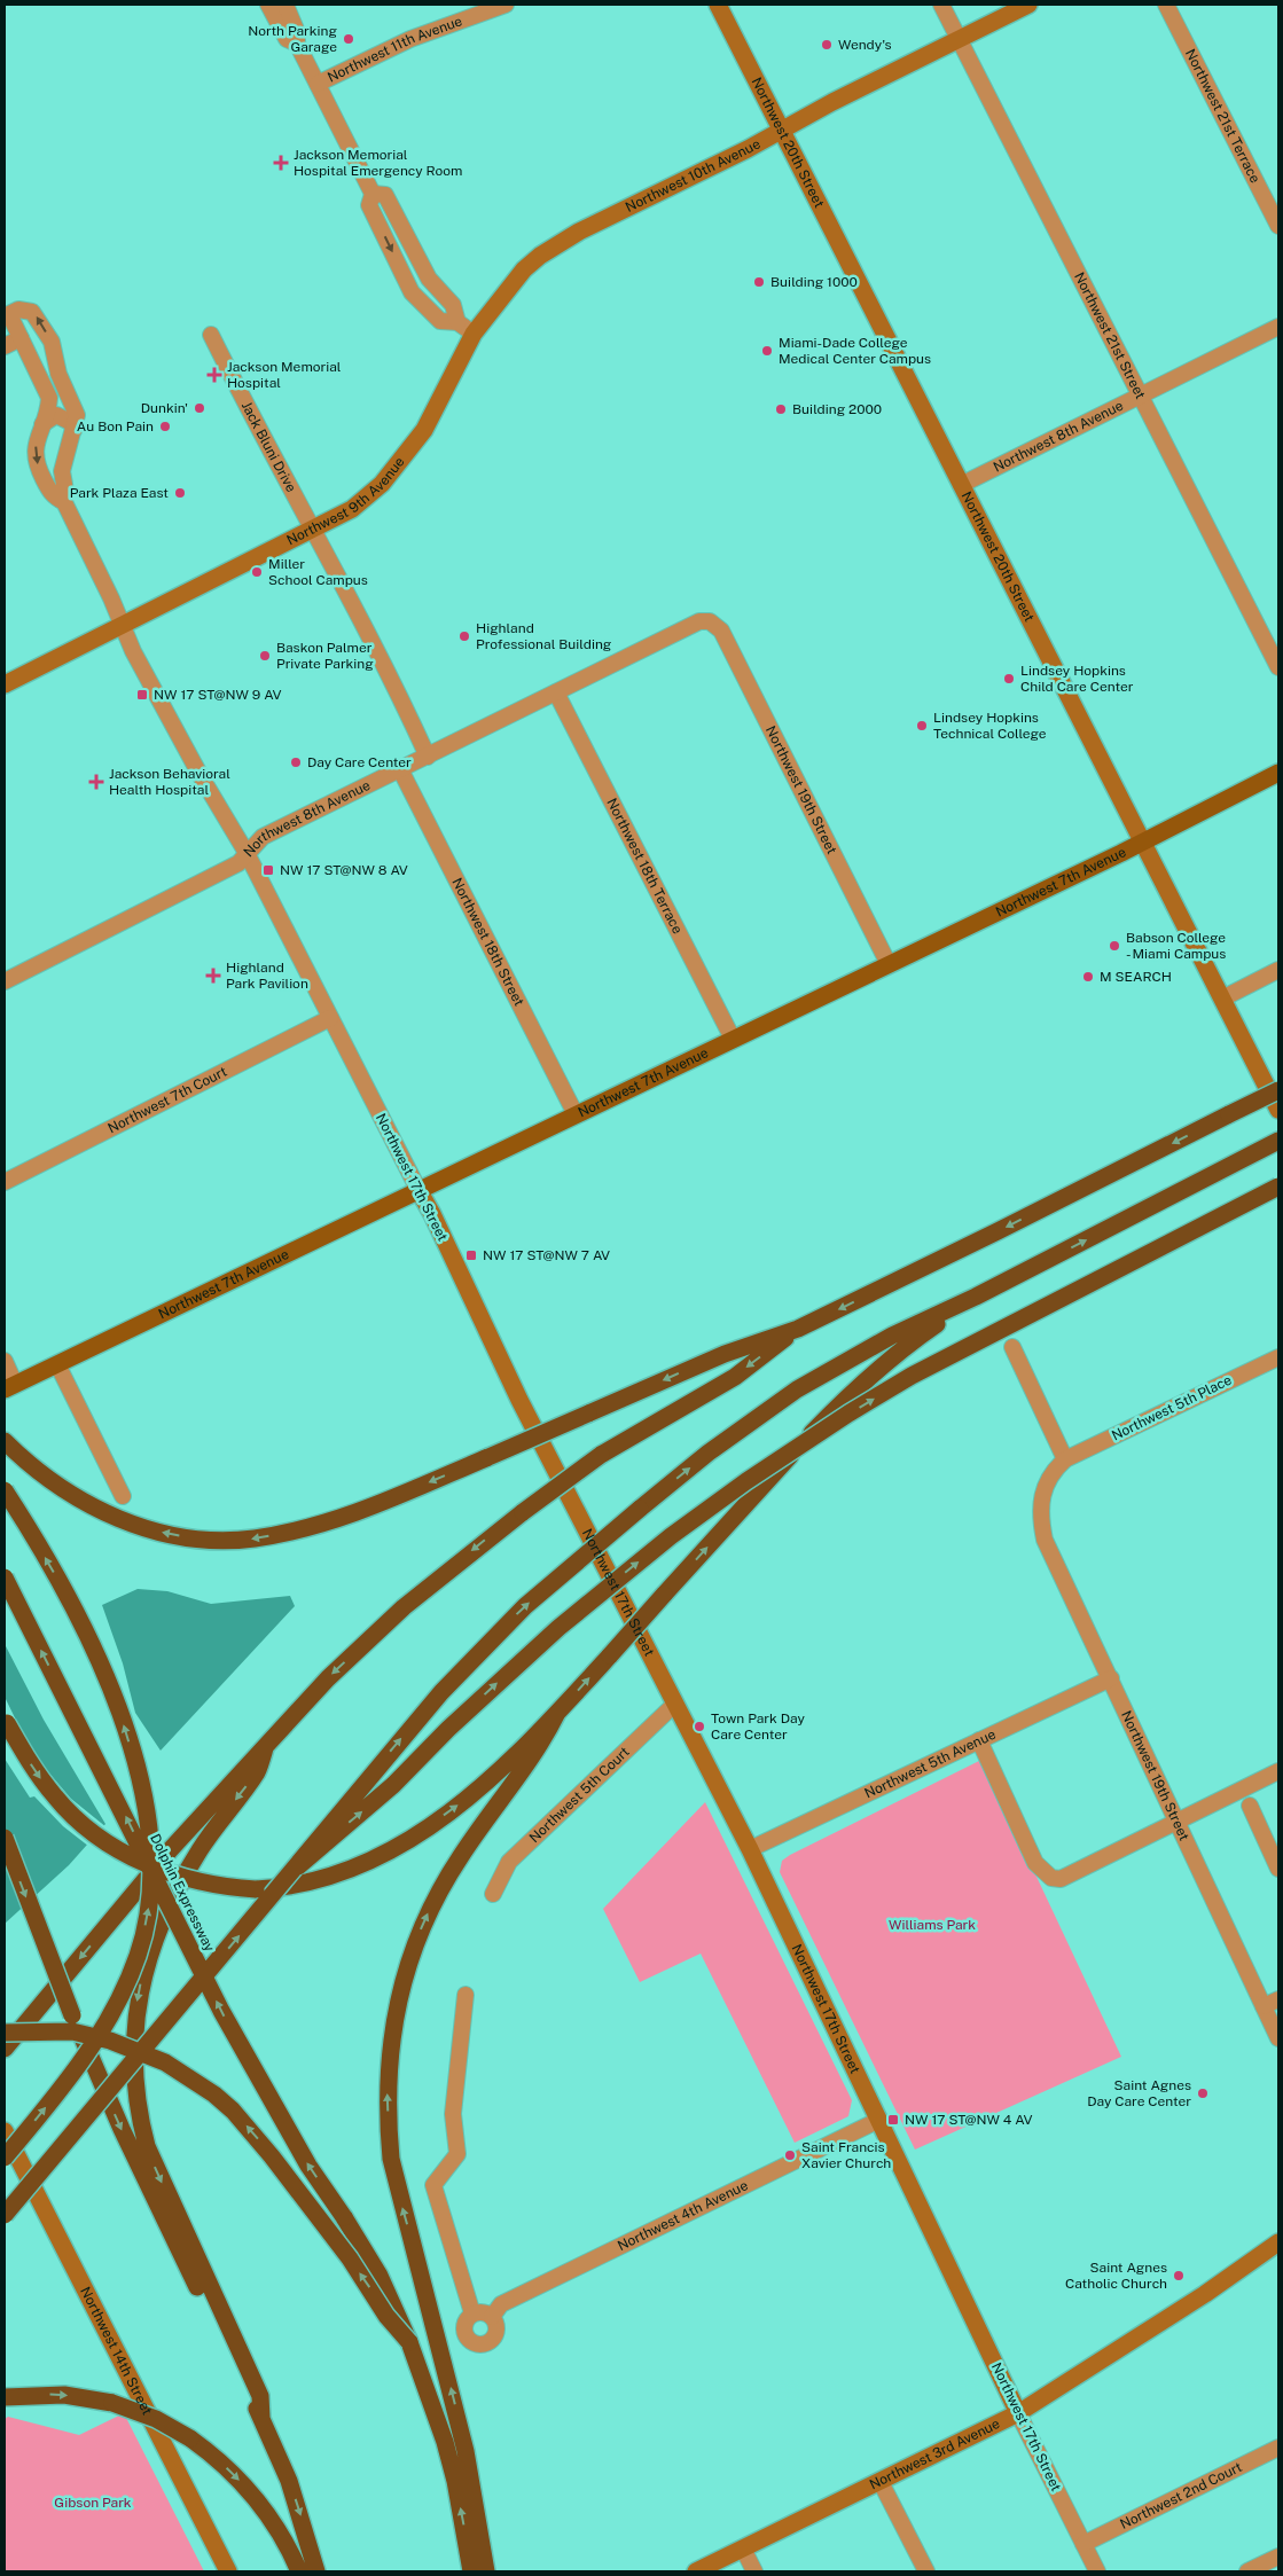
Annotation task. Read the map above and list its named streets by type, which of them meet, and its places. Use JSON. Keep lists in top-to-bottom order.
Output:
{
  "streets": {
    "highway": ["Dolphin Expressway"],
    "main road": ["Northwest 7th Avenue"],
    "street": [
      "Northwest 11th Avenue",
      "Northwest 21st Terrace",
      "Northwest 20th Street",
      "Northwest 10th Avenue",
      "Northwest 21st Street",
      "Northwest 8th Avenue",
      "Jack Bluni Drive",
      "Northwest 9th Avenue",
      "Northwest 19th Street",
      "Northwest 18th Terrace",
      "Northwest 18th Street",
      "Northwest 7th Court",
      "Northwest 17th Street",
      "Northwest 5th Place",
      "Northwest 5th Avenue",
      "Northwest 5th Court",
      "Northwest 4th Avenue",
      "Northwest 14th Street",
      "Northwest 3rd Avenue",
      "Northwest 2nd Court"
    ]
  },
  "crossings": [
    ["Northwest 20th Street", "Northwest 10th Avenue"],
    ["Northwest 20th Street", "Northwest 8th Avenue"],
    ["Northwest 20th Street", "Northwest 7th Avenue"],
    ["Northwest 10th Avenue", "Northwest 21st Street"],
    ["Northwest 10th Avenue", "Northwest 9th Avenue"],
    ["Northwest 21st Street", "Northwest 8th Avenue"],
    ["Northwest 8th Avenue", "Northwest 19th Street"],
    ["Northwest 8th Avenue", "Northwest 18th Terrace"],
    ["Northwest 8th Avenue", "Northwest 18th Street"],
    ["Northwest 8th Avenue", "Northwest 17th Street"],
    ["Jack Bluni Drive", "Northwest 9th Avenue"],
    ["Northwest 9th Avenue", "Northwest 17th Street"],
    ["Northwest 19th Street", "Northwest 7th Avenue"],
    ["Northwest 19th Street", "Northwest 5th Place"],
    ["Northwest 19th Street", "Northwest 5th Avenue"],
    ["Northwest 18th Terrace", "Northwest 7th Avenue"],
    ["Northwest 7th Avenue", "Northwest 18th Street"],
    ["Northwest 7th Avenue", "Northwest 17th Street"],
    ["Northwest 7th Court", "Northwest 17th Street"],
    ["Northwest 17th Street", "Northwest 5th Avenue"],
    ["Northwest 17th Street", "Northwest 5th Court"],
    ["Northwest 17th Street", "Northwest 4th Avenue"],
    ["Northwest 17th Street", "Northwest 3rd Avenue"],
    ["Northwest 17th Street", "Northwest 2nd Court"]
  ],
  "parks": ["Williams Park", "Gibson Park"],
  "places": {
    "other": [
      "North Parking Garage",
      "Wendy's",
      "Building 1000",
      "Miami-Dade College Medical Center Campus",
      "Dunkin'",
      "Building 2000",
      "Au Bon Pain",
      "Park Plaza East",
      "Miller School Campus",
      "Highland Professional Building",
      "Baskon Palmer Private Parking",
      "Lindsey Hopkins Child Care Center",
      "Lindsey Hopkins Technical College",
      "Day Care Center",
      "Babson College - Miami Campus",
      "M SEARCH",
      "Town Park Day Care Center",
      "Saint Agnes Day Care Center",
      "Saint Francis Xavier Church",
      "Saint Agnes Catholic Church"
    ],
    "health": [
      "Jackson Memorial Hospital Emergency Room",
      "Jackson Memorial Hospital",
      "Jackson Behavioral Health Hospital",
      "Highland Park Pavilion"
    ],
    "transit": [
      "NW 17 ST@NW 9 AV",
      "NW 17 ST@NW 8 AV",
      "NW 17 ST@NW 7 AV",
      "NW 17 ST@NW 4 AV"
    ]
  }
}
